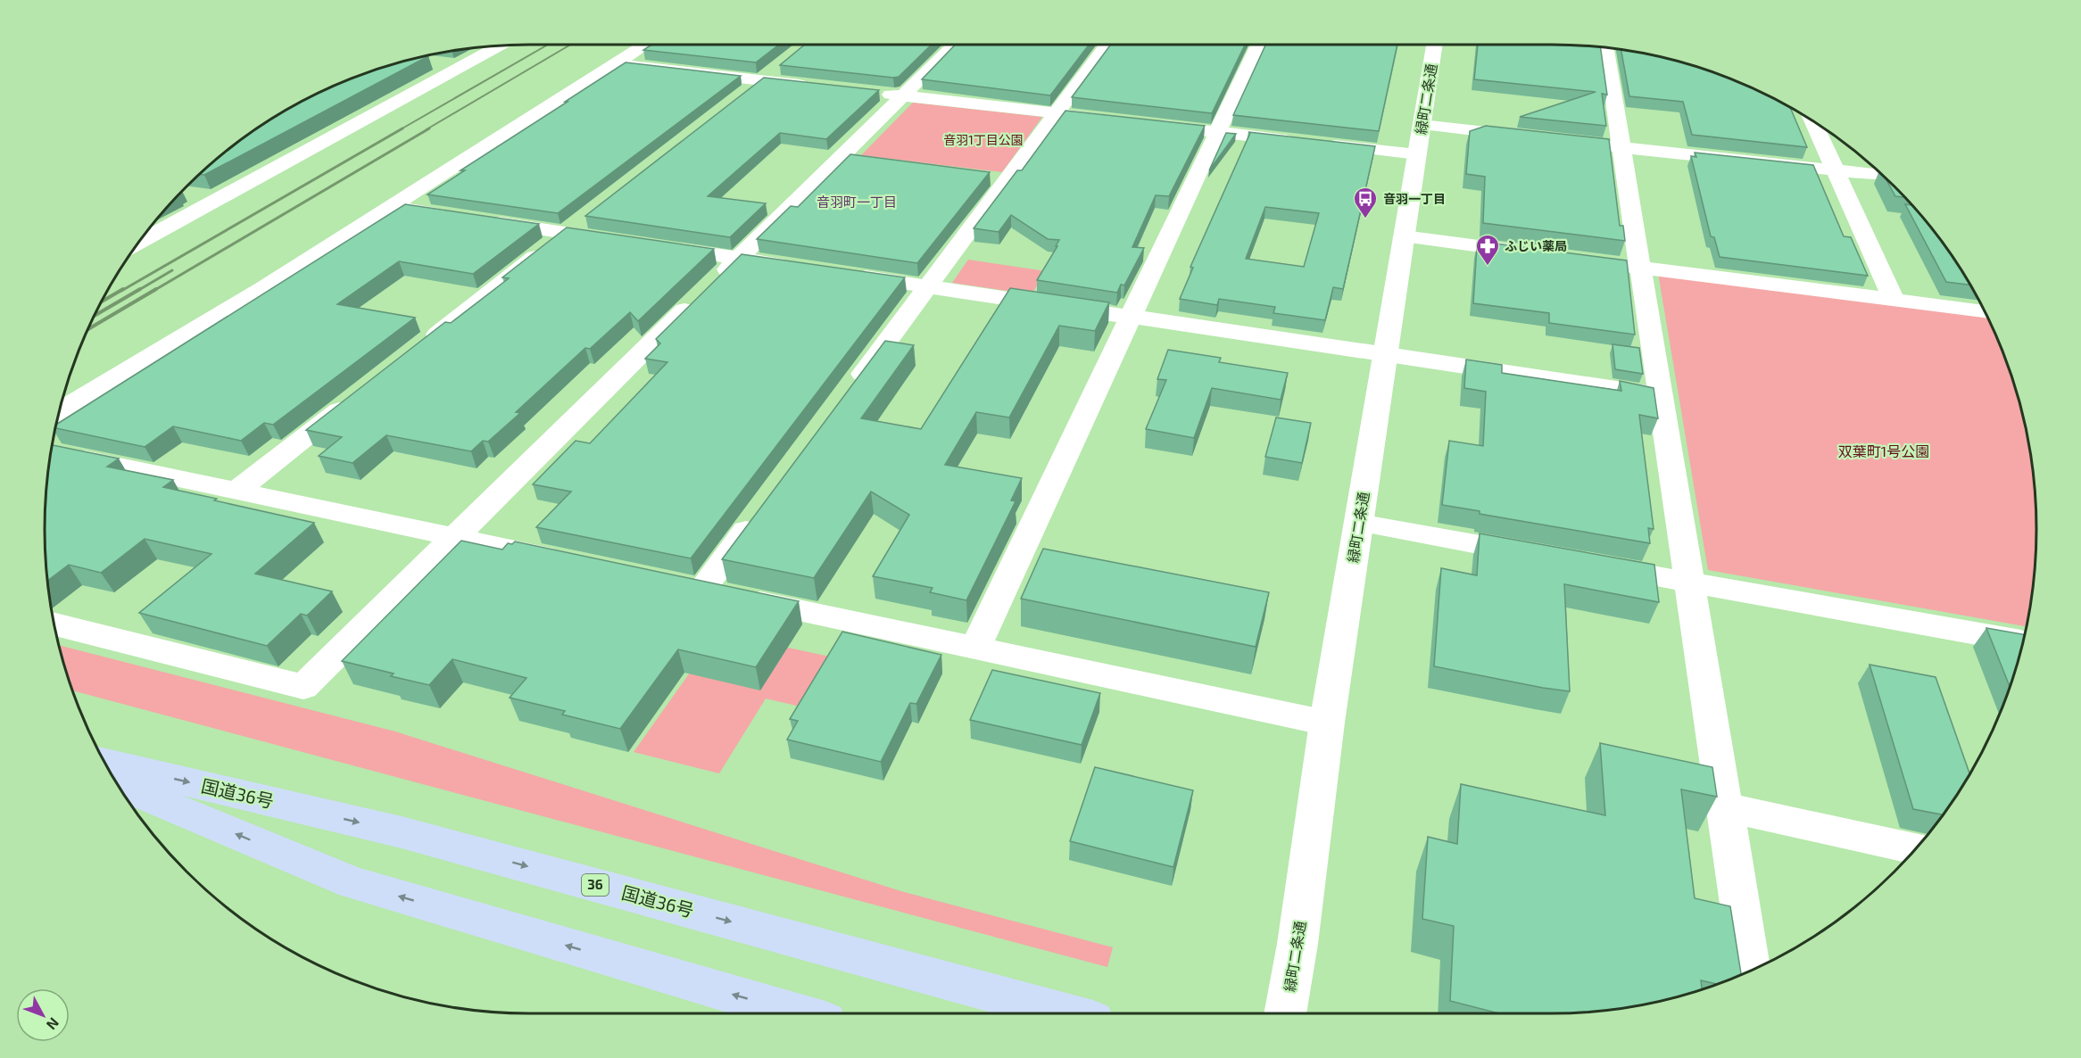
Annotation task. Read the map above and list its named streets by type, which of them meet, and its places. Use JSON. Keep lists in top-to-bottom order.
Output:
{
  "streets": {
    "highway": ["国道36号", "36"],
    "street": ["緑町二条通"]
  },
  "districts": ["音羽町一丁目"],
  "parks": ["音羽1丁目公園", "双葉町1号公園"],
  "places": {
    "bus stop": ["音羽一丁目"],
    "pharmacy": ["ふじい薬局"]
  },
  "north": "bottom right"
}
